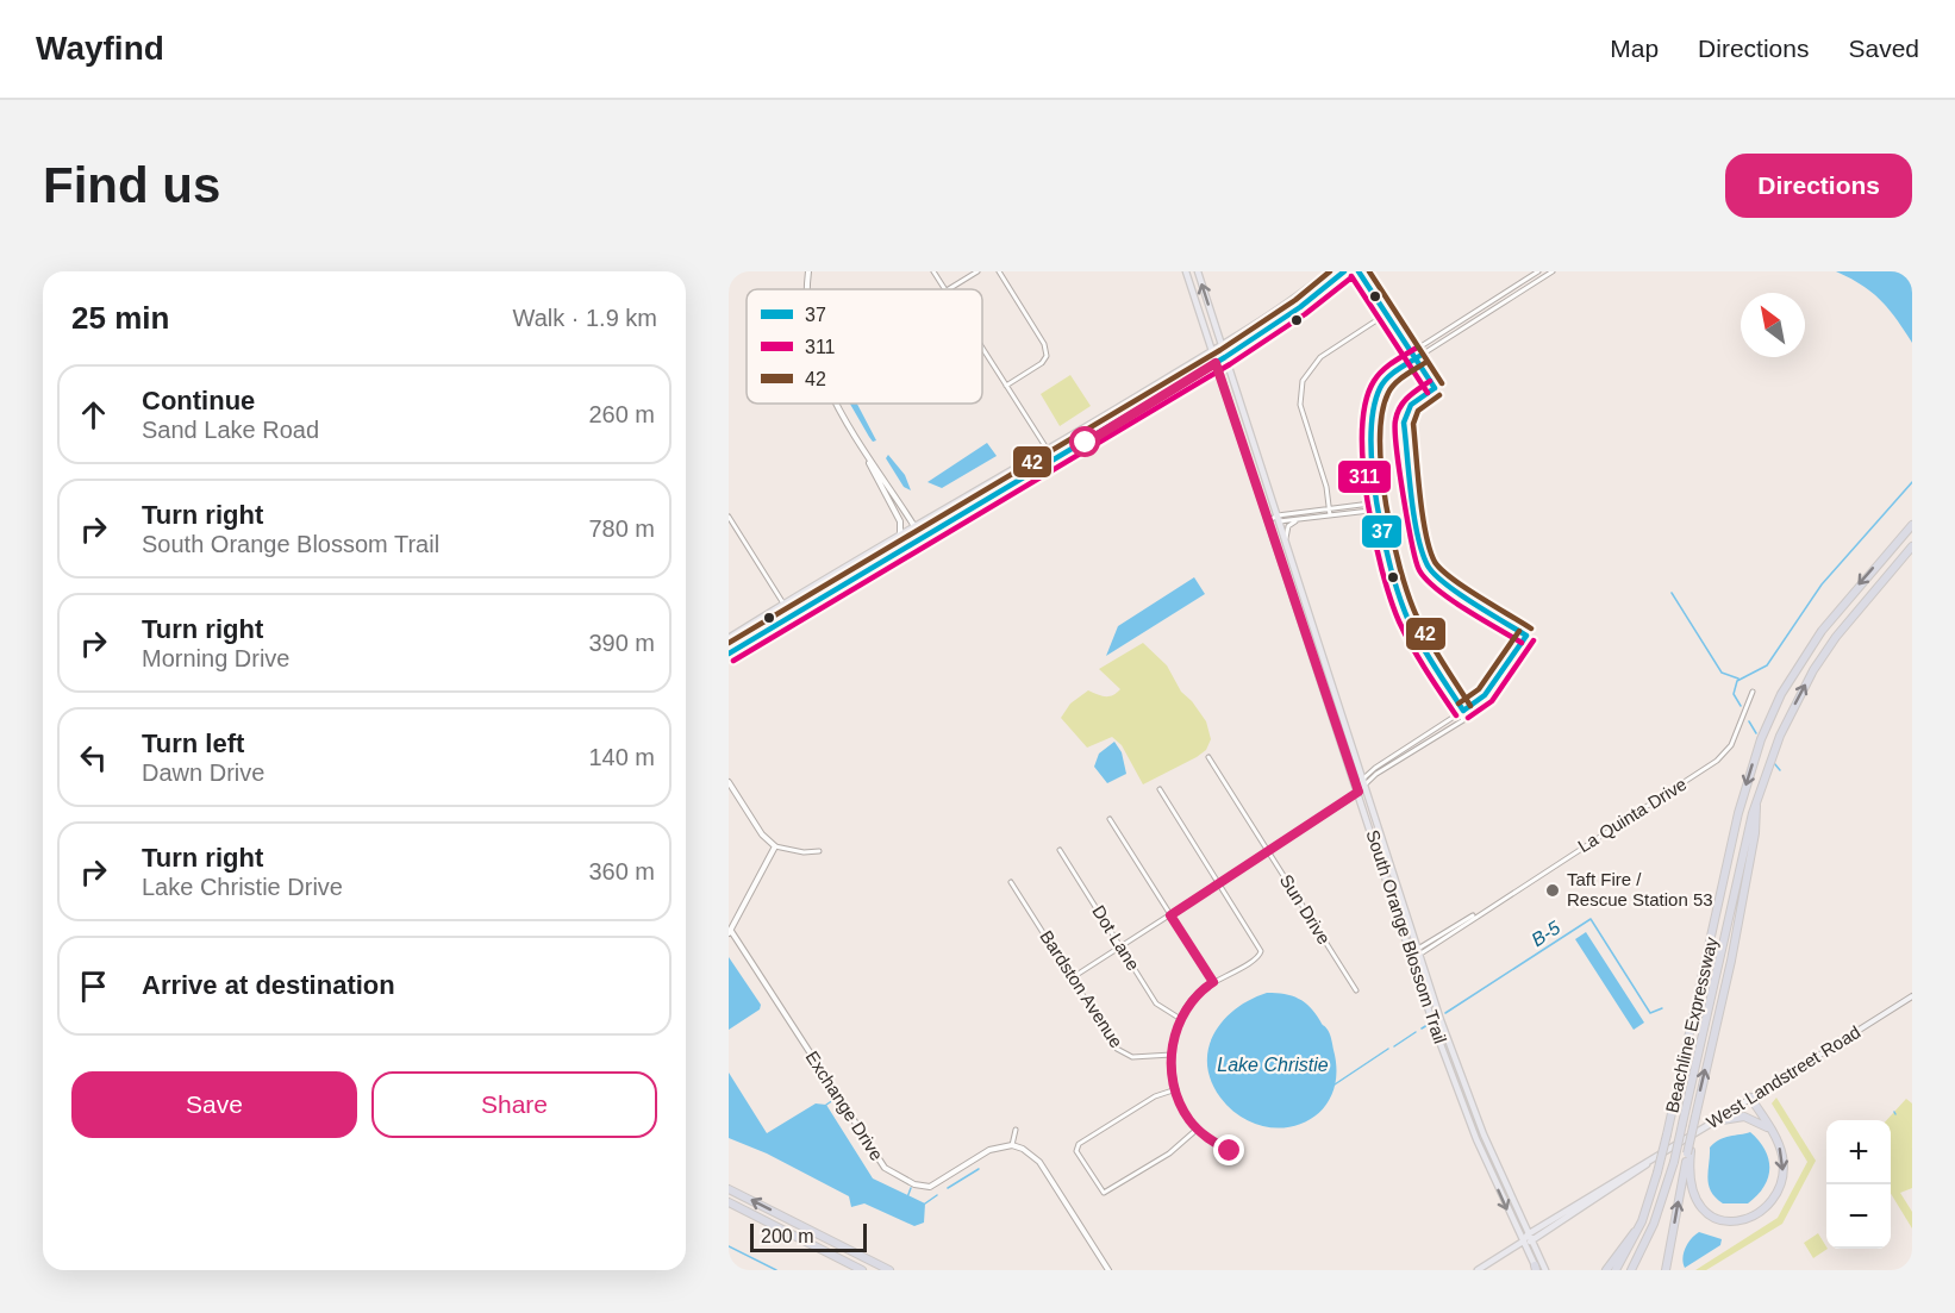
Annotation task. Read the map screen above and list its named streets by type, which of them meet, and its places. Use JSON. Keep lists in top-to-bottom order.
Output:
{
  "streets": {
    "highway": ["Beachline Expressway"],
    "main road": ["South Orange Blossom Trail", "West Landstreet Road"],
    "street": [
      "La Quinta Drive",
      "Sun Drive",
      "Dot Lane",
      "Bardston Avenue",
      "Exchange Drive"
    ]
  },
  "crossings": [
    ["La Quinta Drive", "South Orange Blossom Trail"],
    ["South Orange Blossom Trail", "West Landstreet Road"]
  ],
  "water": ["B-5", "Lake Christie"],
  "places": ["Taft Fire / Rescue Station 53"],
  "lines": ["transit line 37", "transit line 42", "transit line 311"],
  "legend": ["37", "311", "42"],
  "scale_bar": "200 m",
  "north": "top left",
  "page": {
    "header": "Wayfind",
    "nav": ["Map", "Directions", "Saved"],
    "buttons": [
      "Directions",
      ["Save", "Share"]
    ],
    "title": "Find us",
    "heading": ["25 min", "Walk · 1.9 km"],
    "list": [
      ["Continue", "Sand Lake Road", "260 m"],
      ["Turn right", "South Orange Blossom Trail", "780 m"],
      ["Turn right", "Morning Drive", "390 m"],
      ["Turn left", "Dawn Drive", "140 m"],
      ["Turn right", "Lake Christie Drive", "360 m"],
      "Arrive at destination"
    ],
    "map_buttons": ["+", "−"],
    "scale": "200 m"
  }
}
